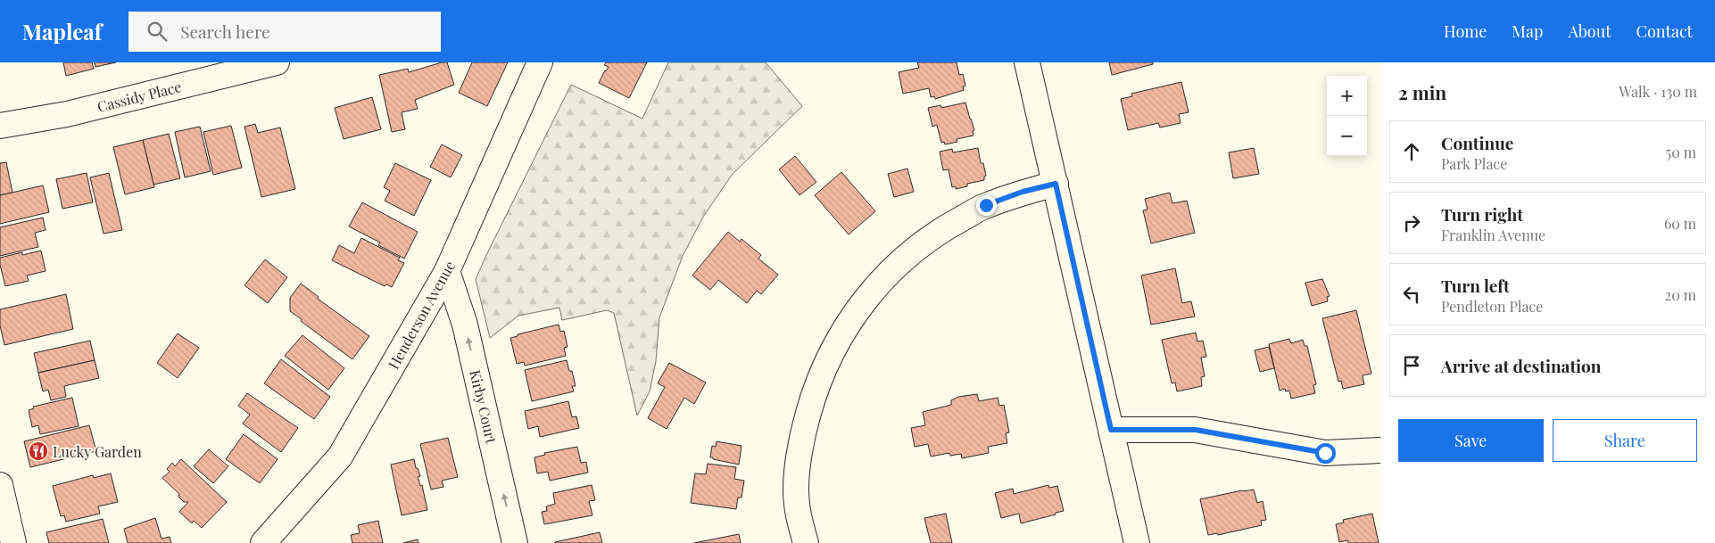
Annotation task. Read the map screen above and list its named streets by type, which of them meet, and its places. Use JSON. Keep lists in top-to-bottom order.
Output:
{
  "streets": {
    "street": ["Cassidy Place", "Henderson Avenue", "Kirby Court"]
  },
  "crossings": [
    ["Henderson Avenue", "Kirby Court"]
  ],
  "one_way": ["Kirby Court"],
  "places": {
    "restaurant": ["Lucky Garden"]
  },
  "page": {
    "header": "Mapleaf",
    "search": "Search here",
    "nav": [
      "Home",
      "Map",
      "About",
      "Contact"
    ],
    "heading": ["2 min", "Walk · 130 m"],
    "map_buttons": ["+", "−"],
    "list": [
      ["Continue", "Park Place", "50 m"],
      ["Turn right", "Franklin Avenue", "60 m"],
      ["Turn left", "Pendleton Place", "20 m"],
      "Arrive at destination"
    ],
    "buttons": ["Save", "Share"]
  }
}
